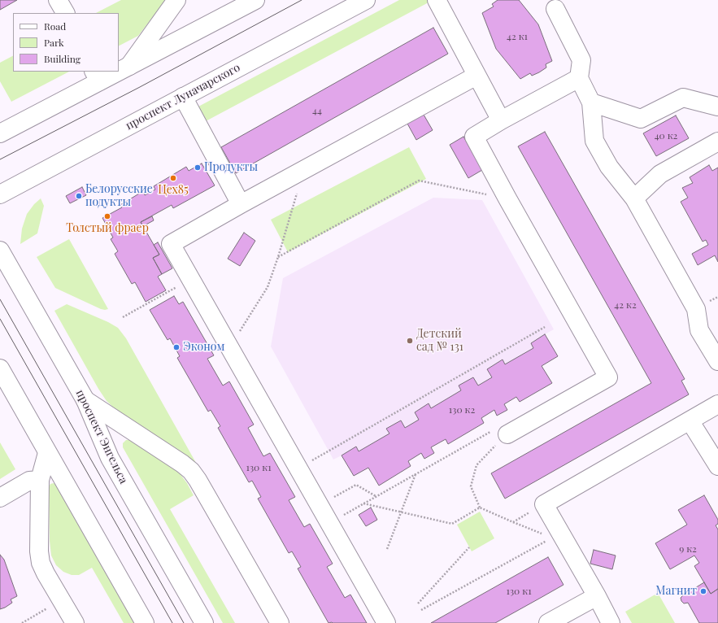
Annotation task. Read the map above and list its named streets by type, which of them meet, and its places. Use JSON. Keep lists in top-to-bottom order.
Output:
{
  "streets": {
    "main road": ["проспект Луначарского", "проспект Энгельса"]
  },
  "places": [
    "Продукты",
    "Цех85",
    "Белорусские подукты",
    "Толстый фраер",
    "Детский сад № 131",
    "Эконом",
    "Магнит"
  ],
  "house_numbers": [
    "42 к1",
    "44",
    "40 к2",
    "42 к2",
    "130 к2",
    "130 к1",
    "9 к2",
    "130 к1"
  ],
  "legend": ["Road", "Park", "Building"]
}
